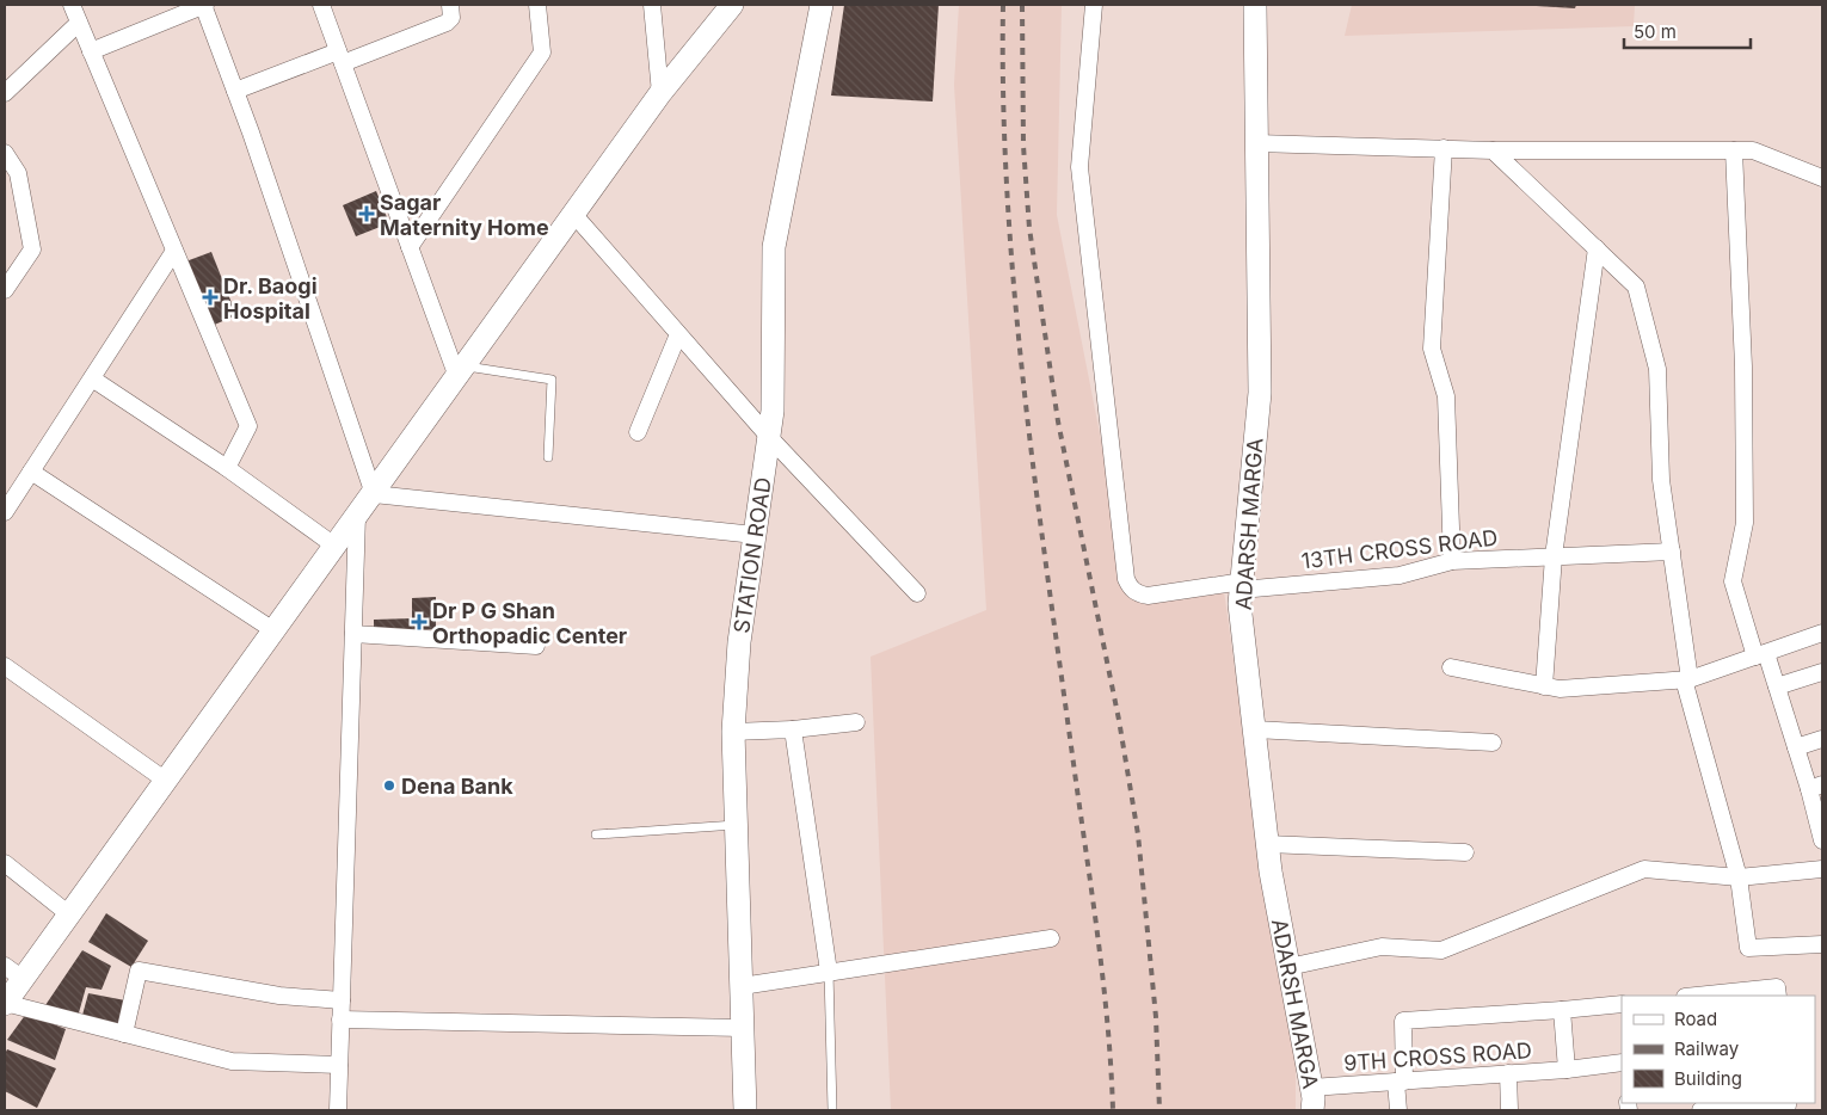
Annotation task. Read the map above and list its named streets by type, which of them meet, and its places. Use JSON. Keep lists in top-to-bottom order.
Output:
{
  "streets": {
    "main road": ["ADARSH MARGA", "STATION ROAD"],
    "street": ["13TH CROSS ROAD", "9TH CROSS ROAD"]
  },
  "crossings": [
    ["ADARSH MARGA", "13TH CROSS ROAD"],
    ["ADARSH MARGA", "9TH CROSS ROAD"]
  ],
  "places": {
    "health": ["Sagar Maternity Home", "Dr. Baogi Hospital", "Dr P G Shan Orthopadic Center"],
    "other": ["Dena Bank"]
  },
  "legend": ["Road", "Railway", "Building"],
  "scale_bar": "50 m"
}
